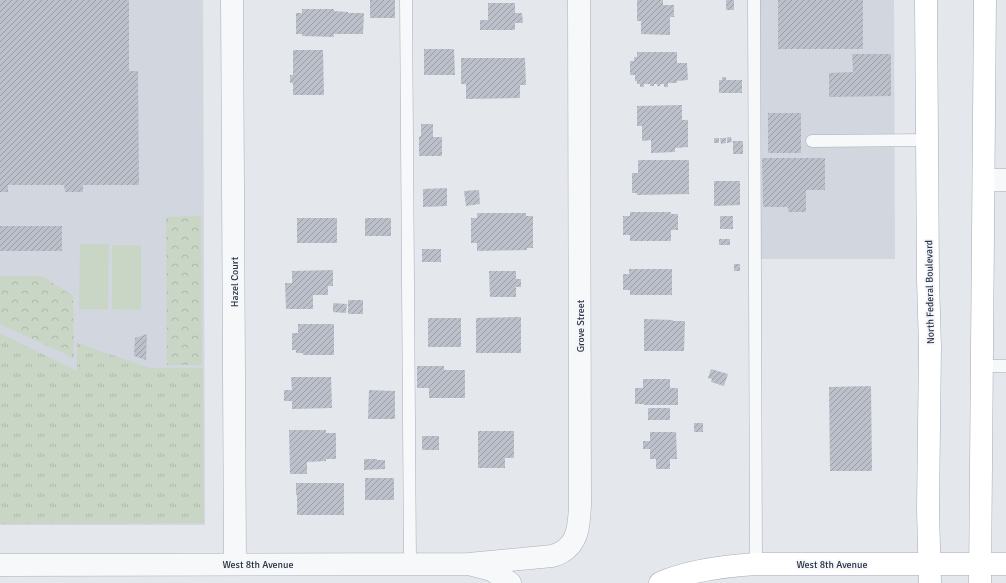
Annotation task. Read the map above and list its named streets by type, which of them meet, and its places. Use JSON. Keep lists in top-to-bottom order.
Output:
{
  "streets": {
    "main road": ["North Federal Boulevard", "West 8th Avenue"],
    "street": ["Hazel Court", "Grove Street"]
  },
  "crossings": [
    ["Hazel Court", "West 8th Avenue"],
    ["North Federal Boulevard", "West 8th Avenue"],
    ["Grove Street", "West 8th Avenue"]
  ]
}
